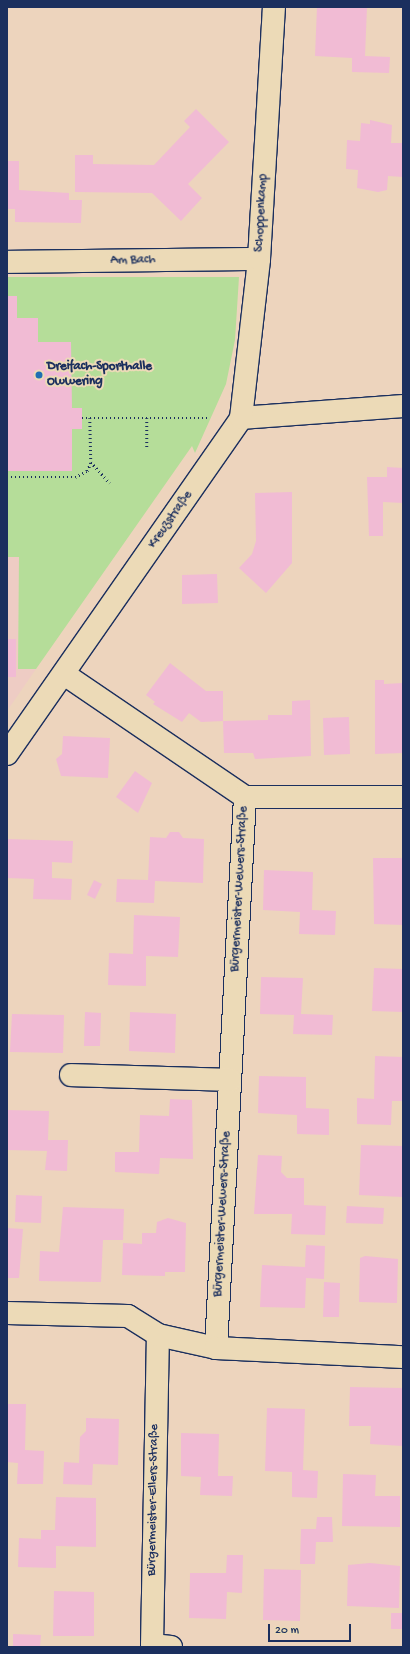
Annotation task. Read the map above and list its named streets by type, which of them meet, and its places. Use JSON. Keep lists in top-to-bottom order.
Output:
{
  "streets": {
    "street": [
      "Schoppenkamp",
      "Am Bach",
      "Kreuzstraße",
      "Bürgermeister-Wewers-Straße",
      "Bürgermeister-Ellers-Straße"
    ]
  },
  "crossings": [
    ["Schoppenkamp", "Am Bach"],
    ["Schoppenkamp", "Kreuzstraße"],
    ["Kreuzstraße", "Bürgermeister-Wewers-Straße"]
  ],
  "places": ["Dreifach-Sporthalle Owwering"],
  "scale_bar": "20 m"
}
